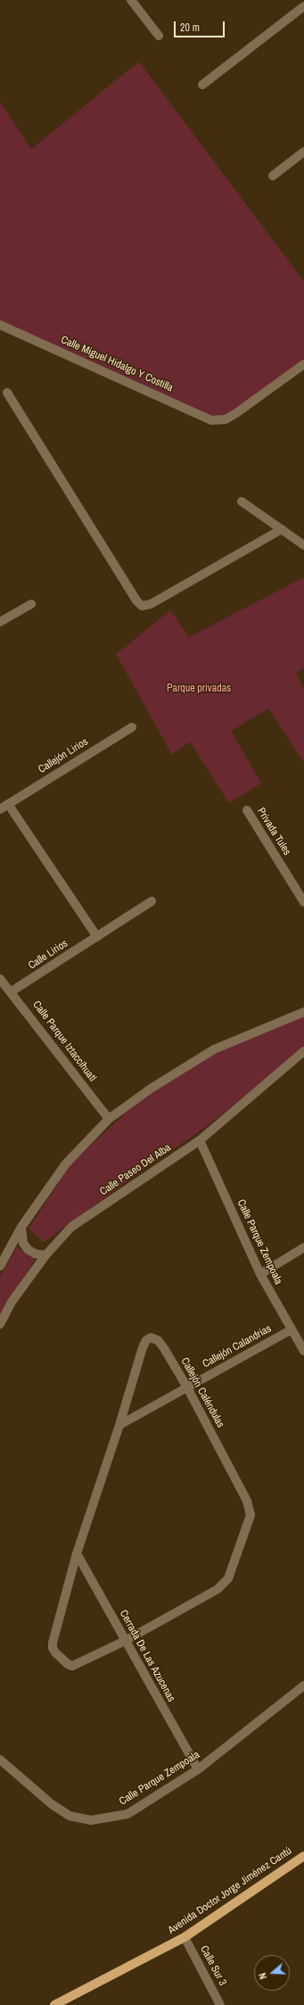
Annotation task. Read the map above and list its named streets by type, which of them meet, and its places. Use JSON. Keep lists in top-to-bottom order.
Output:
{
  "streets": {
    "main road": ["Avenida Doctor Jorge Jiménez Cantú"],
    "street": [
      "Calle Miguel Hidalgo Y Costilla",
      "Callejón Lirios",
      "Privada Tules",
      "Calle Lirios",
      "Calle Parque Iztaccíhuatl",
      "Calle Paseo Del Alba",
      "Calle Parque Zempoala",
      "Callejón Calandrias",
      "Callejón Caléndulas",
      "Cerrada De Las Azucenas",
      "Calle Sur 3"
    ]
  },
  "crossings": [
    ["Calle Lirios", "Calle Parque Iztaccíhuatl"],
    ["Calle Paseo Del Alba", "Calle Parque Zempoala"],
    ["Calle Parque Zempoala", "Callejón Calandrias"],
    ["Calle Parque Zempoala", "Cerrada De Las Azucenas"],
    ["Callejón Calandrias", "Callejón Caléndulas"],
    ["Callejón Caléndulas", "Cerrada De Las Azucenas"],
    ["Avenida Doctor Jorge Jiménez Cantú", "Calle Sur 3"]
  ],
  "parks": ["Parque privadas"],
  "scale_bar": "20 m",
  "north": "left"
}
